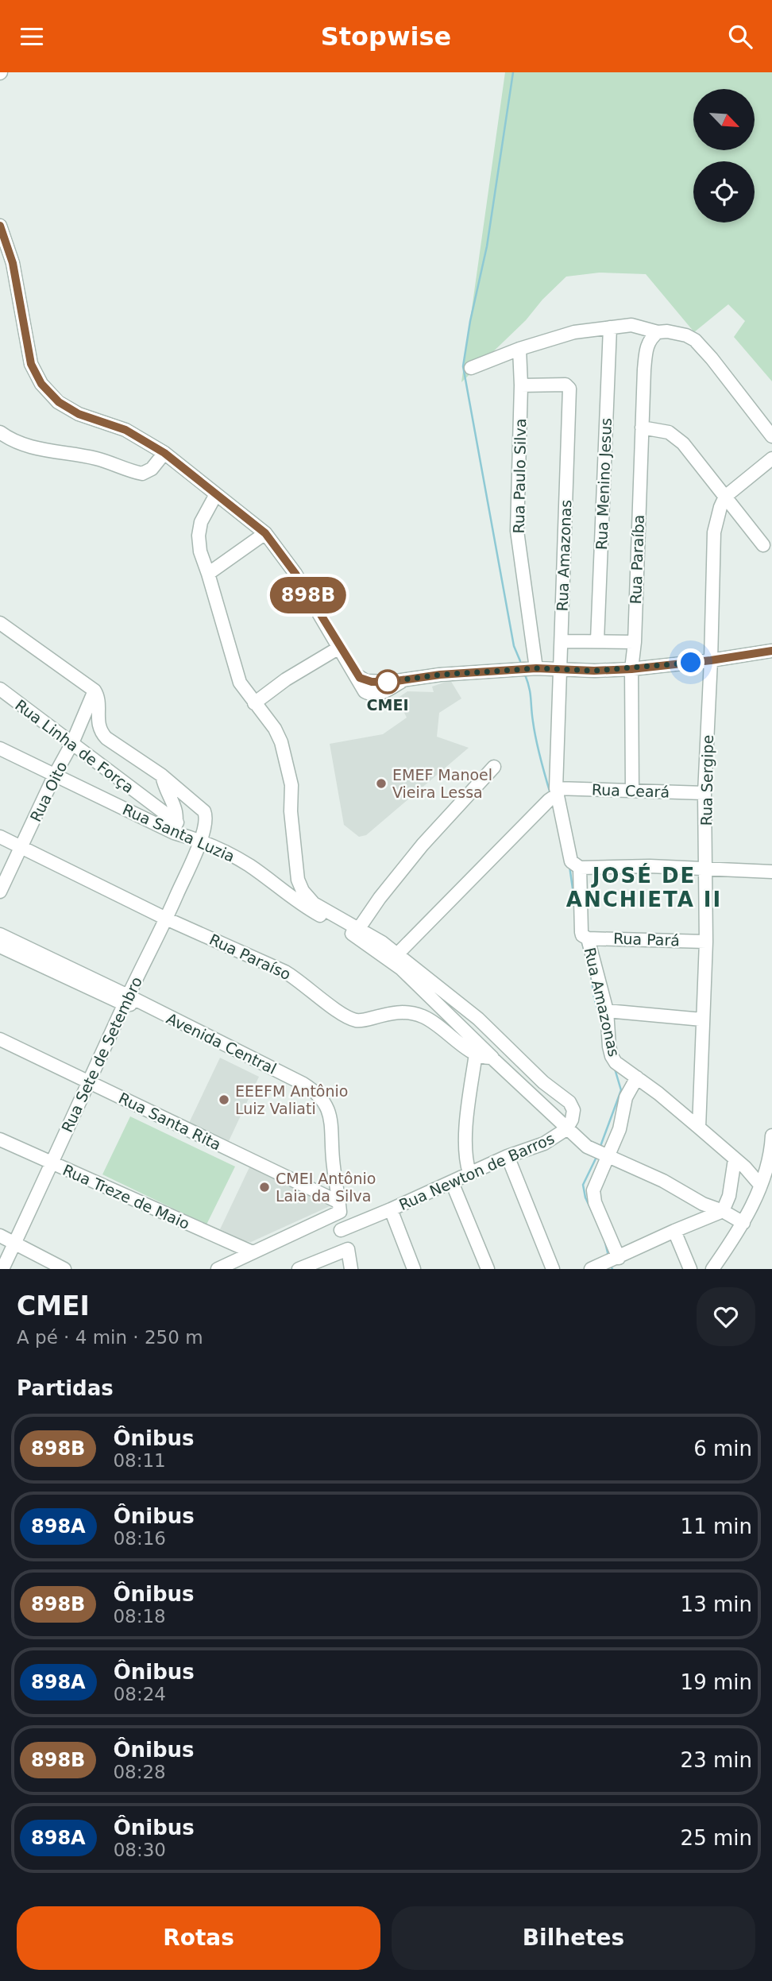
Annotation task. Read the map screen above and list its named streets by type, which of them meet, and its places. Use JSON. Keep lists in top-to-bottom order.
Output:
{
  "streets": {
    "street": [
      "Rua Paulo Silva",
      "Rua Menino Jesus",
      "Rua Amazonas",
      "Rua Paraíba",
      "Rua Linha de Força",
      "Rua Sergipe",
      "Rua Ceará",
      "Rua Oito",
      "Rua Santa Luzia",
      "Rua Pará",
      "Rua Paraíso",
      "Avenida Central",
      "Rua Sete de Setembro",
      "Rua Santa Rita",
      "Rua Newton de Barros",
      "Rua Treze de Maio"
    ]
  },
  "crossings": [
    ["Rua Paulo Silva", "Rua Amazonas"],
    ["Rua Amazonas", "Rua Sergipe"],
    ["Rua Amazonas", "Rua Ceará"],
    ["Rua Amazonas", "Rua Pará"],
    ["Rua Paraíba", "Rua Ceará"],
    ["Rua Linha de Força", "Rua Oito"],
    ["Rua Linha de Força", "Rua Santa Luzia"],
    ["Rua Sergipe", "Rua Ceará"],
    ["Rua Sergipe", "Rua Pará"],
    ["Rua Oito", "Rua Santa Luzia"],
    ["Rua Oito", "Rua Paraíso"],
    ["Rua Santa Luzia", "Rua Sete de Setembro"],
    ["Rua Paraíso", "Rua Sete de Setembro"],
    ["Rua Paraíso", "Rua Newton de Barros"],
    ["Avenida Central", "Rua Sete de Setembro"],
    ["Avenida Central", "Rua Santa Rita"],
    ["Rua Sete de Setembro", "Rua Santa Rita"],
    ["Rua Sete de Setembro", "Rua Treze de Maio"]
  ],
  "districts": ["JOSÉ DE ANCHIETA II"],
  "places": [
    "CMEI",
    "EMEF Manoel Vieira Lessa",
    "EEEFM Antônio Luiz Valiati",
    "CMEI Antônio Laia da Silva"
  ],
  "lines": ["bus line 898B"],
  "north": "bottom right",
  "page": {
    "header": "Stopwise",
    "on_map": "898B",
    "heading": [
      ["CMEI", "A pé · 4 min · 250 m"],
      "Partidas"
    ],
    "list": [
      {
        "mark": "898B",
        "name": "Ônibus",
        "note": "08:11",
        "value": "6 min"
      },
      {
        "mark": "898A",
        "name": "Ônibus",
        "note": "08:16",
        "value": "11 min"
      },
      {
        "mark": "898B",
        "name": "Ônibus",
        "note": "08:18",
        "value": "13 min"
      },
      {
        "mark": "898A",
        "name": "Ônibus",
        "note": "08:24",
        "value": "19 min"
      },
      {
        "mark": "898B",
        "name": "Ônibus",
        "note": "08:28",
        "value": "23 min"
      },
      {
        "mark": "898A",
        "name": "Ônibus",
        "note": "08:30",
        "value": "25 min"
      }
    ],
    "buttons": ["Rotas", "Bilhetes"]
  }
}
